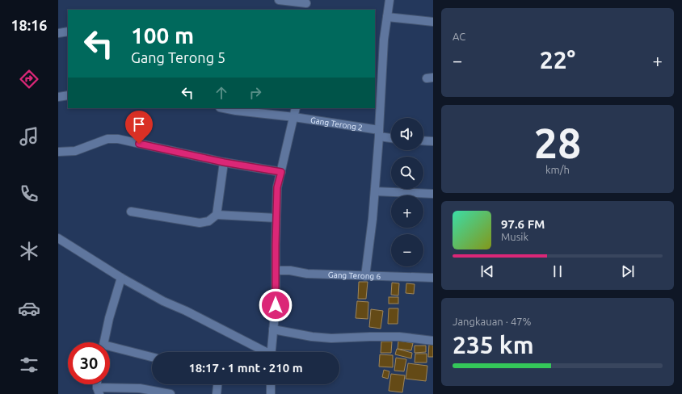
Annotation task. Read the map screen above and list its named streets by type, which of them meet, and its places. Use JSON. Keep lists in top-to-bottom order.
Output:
{
  "streets": {
    "street": ["Gang Terong 2", "Gang Terong 6"]
  },
  "page": {
    "tabs": "18:16",
    "tile": [
      "AC",
      ["28", "km/h"],
      ["Jangkauan · 47%", "235 km"]
    ],
    "turn": ["100 m", "Gang Terong 5"],
    "heat": ["−", "22°", "+"],
    "map_buttons": ["+", "−"],
    "song": ["97.6 FM", "Musik"],
    "limit": "30",
    "trip": "18:17 · 1 mnt · 210 m"
  }
}
